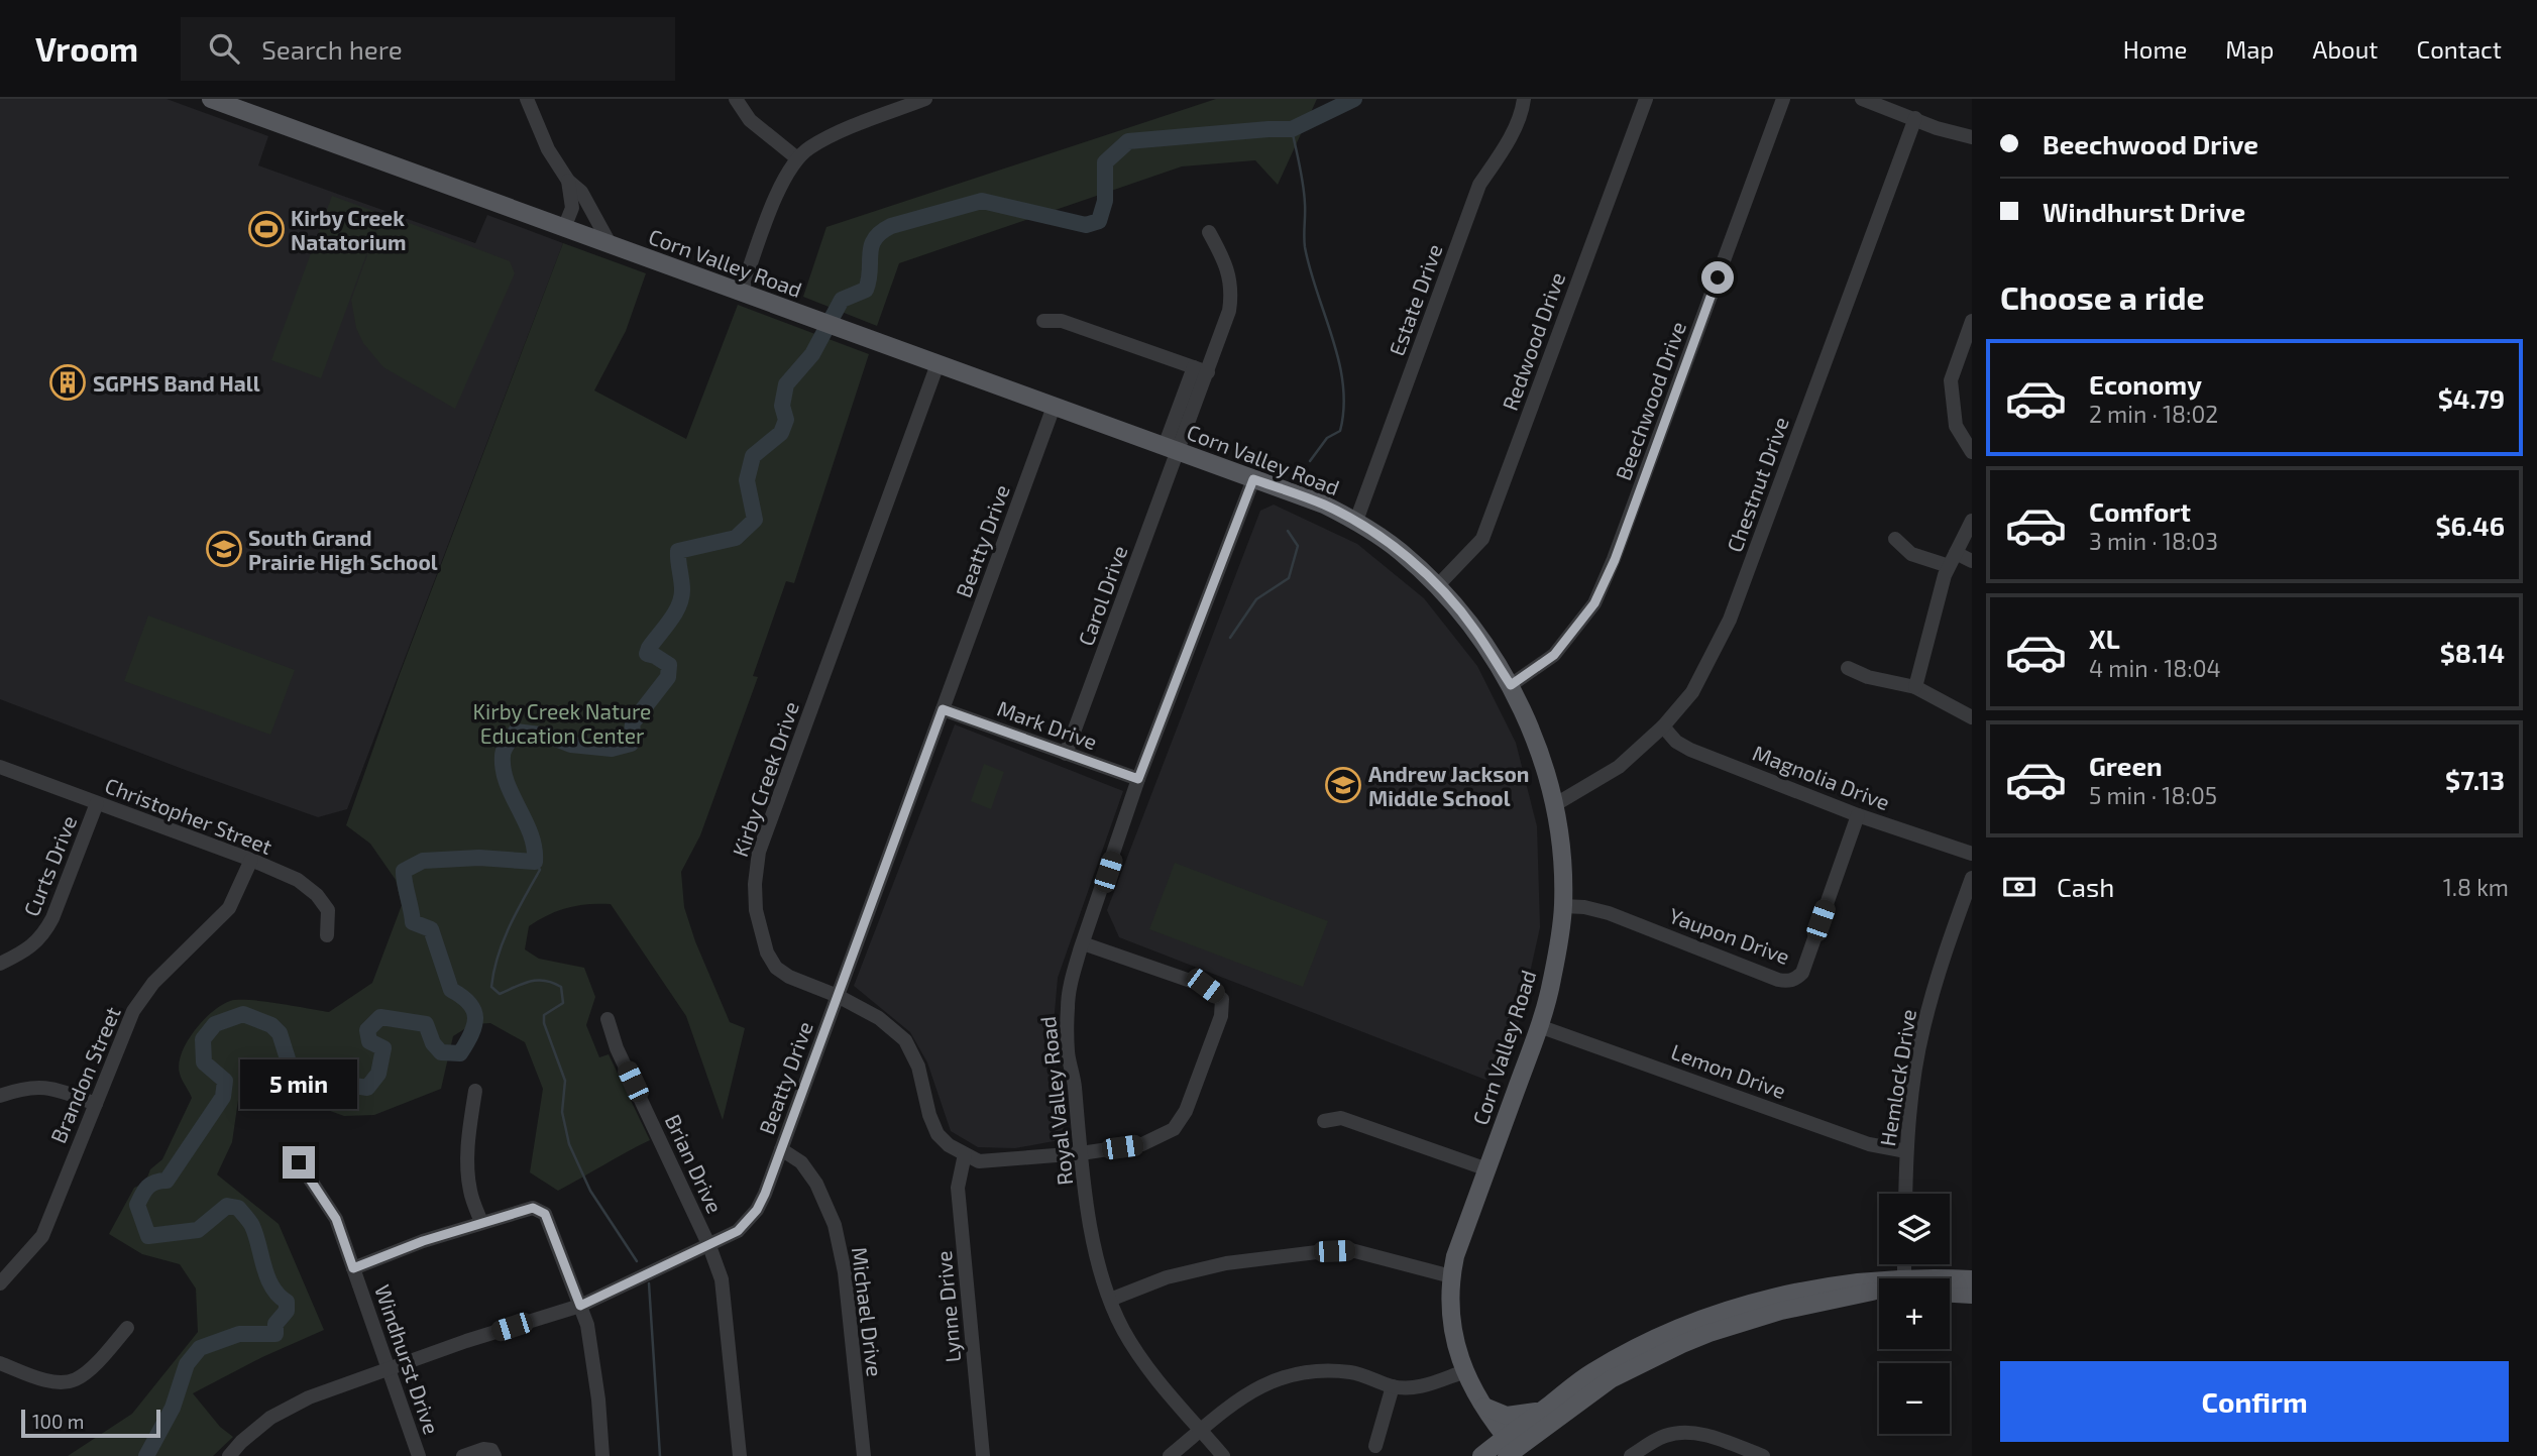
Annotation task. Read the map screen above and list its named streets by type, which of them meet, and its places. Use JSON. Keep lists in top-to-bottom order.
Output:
{
  "streets": {
    "main road": ["Corn Valley Road"],
    "street": [
      "Estate Drive",
      "Redwood Drive",
      "Beechwood Drive",
      "Chestnut Drive",
      "Beatty Drive",
      "Carol Drive",
      "Mark Drive",
      "Magnolia Drive",
      "Kirby Creek Drive",
      "Christopher Street",
      "Curts Drive",
      "Yaupon Drive",
      "Lemon Drive",
      "Brandon Street",
      "Hemlock Drive",
      "Royal Valley Road",
      "Brian Drive",
      "Lynne Drive",
      "Michael Drive",
      "Windhurst Drive"
    ]
  },
  "crossings": [
    ["Corn Valley Road", "Estate Drive"],
    ["Corn Valley Road", "Redwood Drive"],
    ["Corn Valley Road", "Beechwood Drive"],
    ["Corn Valley Road", "Chestnut Drive"],
    ["Corn Valley Road", "Beatty Drive"],
    ["Corn Valley Road", "Carol Drive"],
    ["Corn Valley Road", "Kirby Creek Drive"],
    ["Corn Valley Road", "Yaupon Drive"],
    ["Corn Valley Road", "Lemon Drive"],
    ["Corn Valley Road", "Royal Valley Road"],
    ["Chestnut Drive", "Magnolia Drive"],
    ["Beatty Drive", "Mark Drive"],
    ["Beatty Drive", "Kirby Creek Drive"],
    ["Beatty Drive", "Brian Drive"],
    ["Beatty Drive", "Michael Drive"],
    ["Beatty Drive", "Windhurst Drive"],
    ["Carol Drive", "Mark Drive"],
    ["Mark Drive", "Royal Valley Road"],
    ["Magnolia Drive", "Yaupon Drive"],
    ["Kirby Creek Drive", "Royal Valley Road"],
    ["Kirby Creek Drive", "Lynne Drive"],
    ["Christopher Street", "Curts Drive"],
    ["Christopher Street", "Brandon Street"],
    ["Lemon Drive", "Hemlock Drive"]
  ],
  "parks": ["Kirby Creek Nature Education Center"],
  "places": {
    "sports": ["Kirby Creek Natatorium"],
    "building": ["SGPHS Band Hall"],
    "school or university": ["South Grand Prairie High School", "Andrew Jackson Middle School"]
  },
  "scale_bar": "100 m",
  "page": {
    "header": "Vroom",
    "search": "Search here",
    "nav": [
      "Home",
      "Map",
      "About",
      "Contact"
    ],
    "banner": ["Beechwood Drive", "Windhurst Drive"],
    "heading": "Choose a ride",
    "list": [
      {
        "name": "Economy",
        "note": "2 min · 18:02",
        "value": "$4.79"
      },
      {
        "name": "Comfort",
        "note": "3 min · 18:03",
        "value": "$6.46"
      },
      {
        "name": "XL",
        "note": "4 min · 18:04",
        "value": "$8.14"
      },
      {
        "name": "Green",
        "note": "5 min · 18:05",
        "value": "$7.13"
      }
    ],
    "pay": ["Cash", "1.8 km"],
    "bubble": "5 min",
    "map_buttons": ["+", "−"],
    "buttons": "Confirm",
    "scale": "100 m"
  }
}
